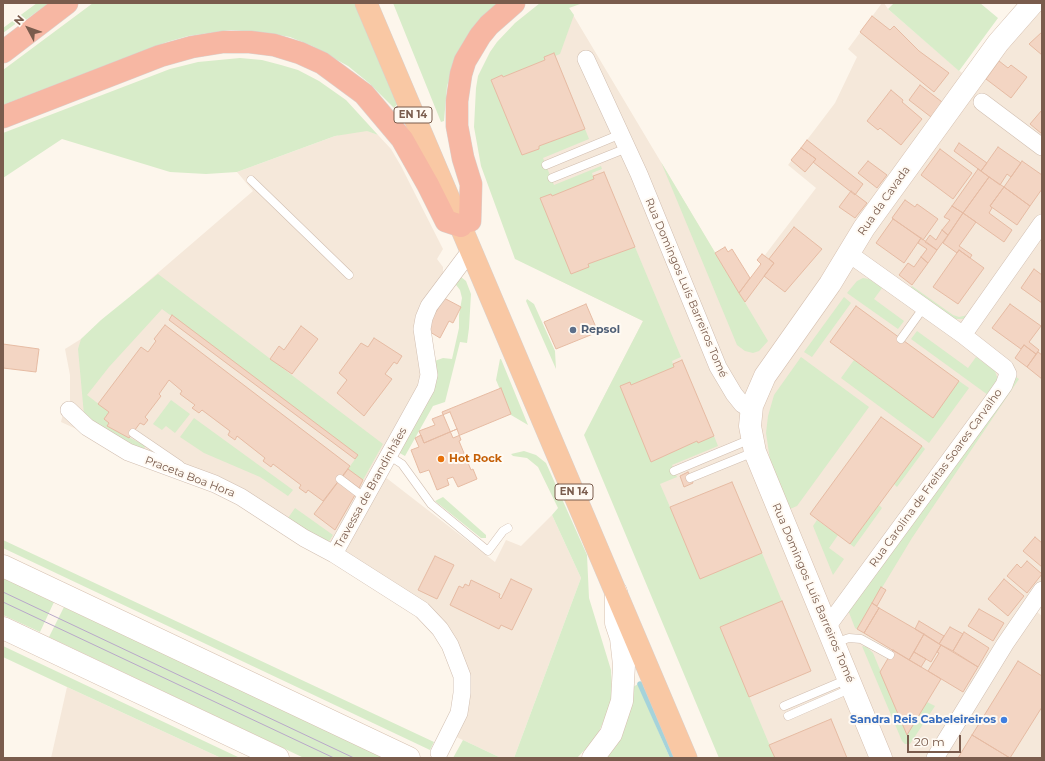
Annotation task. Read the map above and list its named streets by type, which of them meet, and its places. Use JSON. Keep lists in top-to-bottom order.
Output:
{
  "streets": {
    "highway": ["EN 14"],
    "main road": ["Rua da Cavada", "Rua Domingos Luís Barreiros Tomé"],
    "street": ["Praceta Boa Hora", "Rua Carolina de Freitas Soares Carvalho", "Travessa de Brandinhães"]
  },
  "crossings": [
    ["EN 14", "Travessa de Brandinhães"],
    ["Rua da Cavada", "Rua Domingos Luís Barreiros Tomé"],
    ["Rua da Cavada", "Rua Carolina de Freitas Soares Carvalho"],
    ["Rua Domingos Luís Barreiros Tomé", "Rua Carolina de Freitas Soares Carvalho"],
    ["Praceta Boa Hora", "Travessa de Brandinhães"]
  ],
  "places": ["Repsol", "Hot Rock", "Sandra Reis Cabeleireiros"],
  "scale_bar": "20 m",
  "north": "top left"
}
